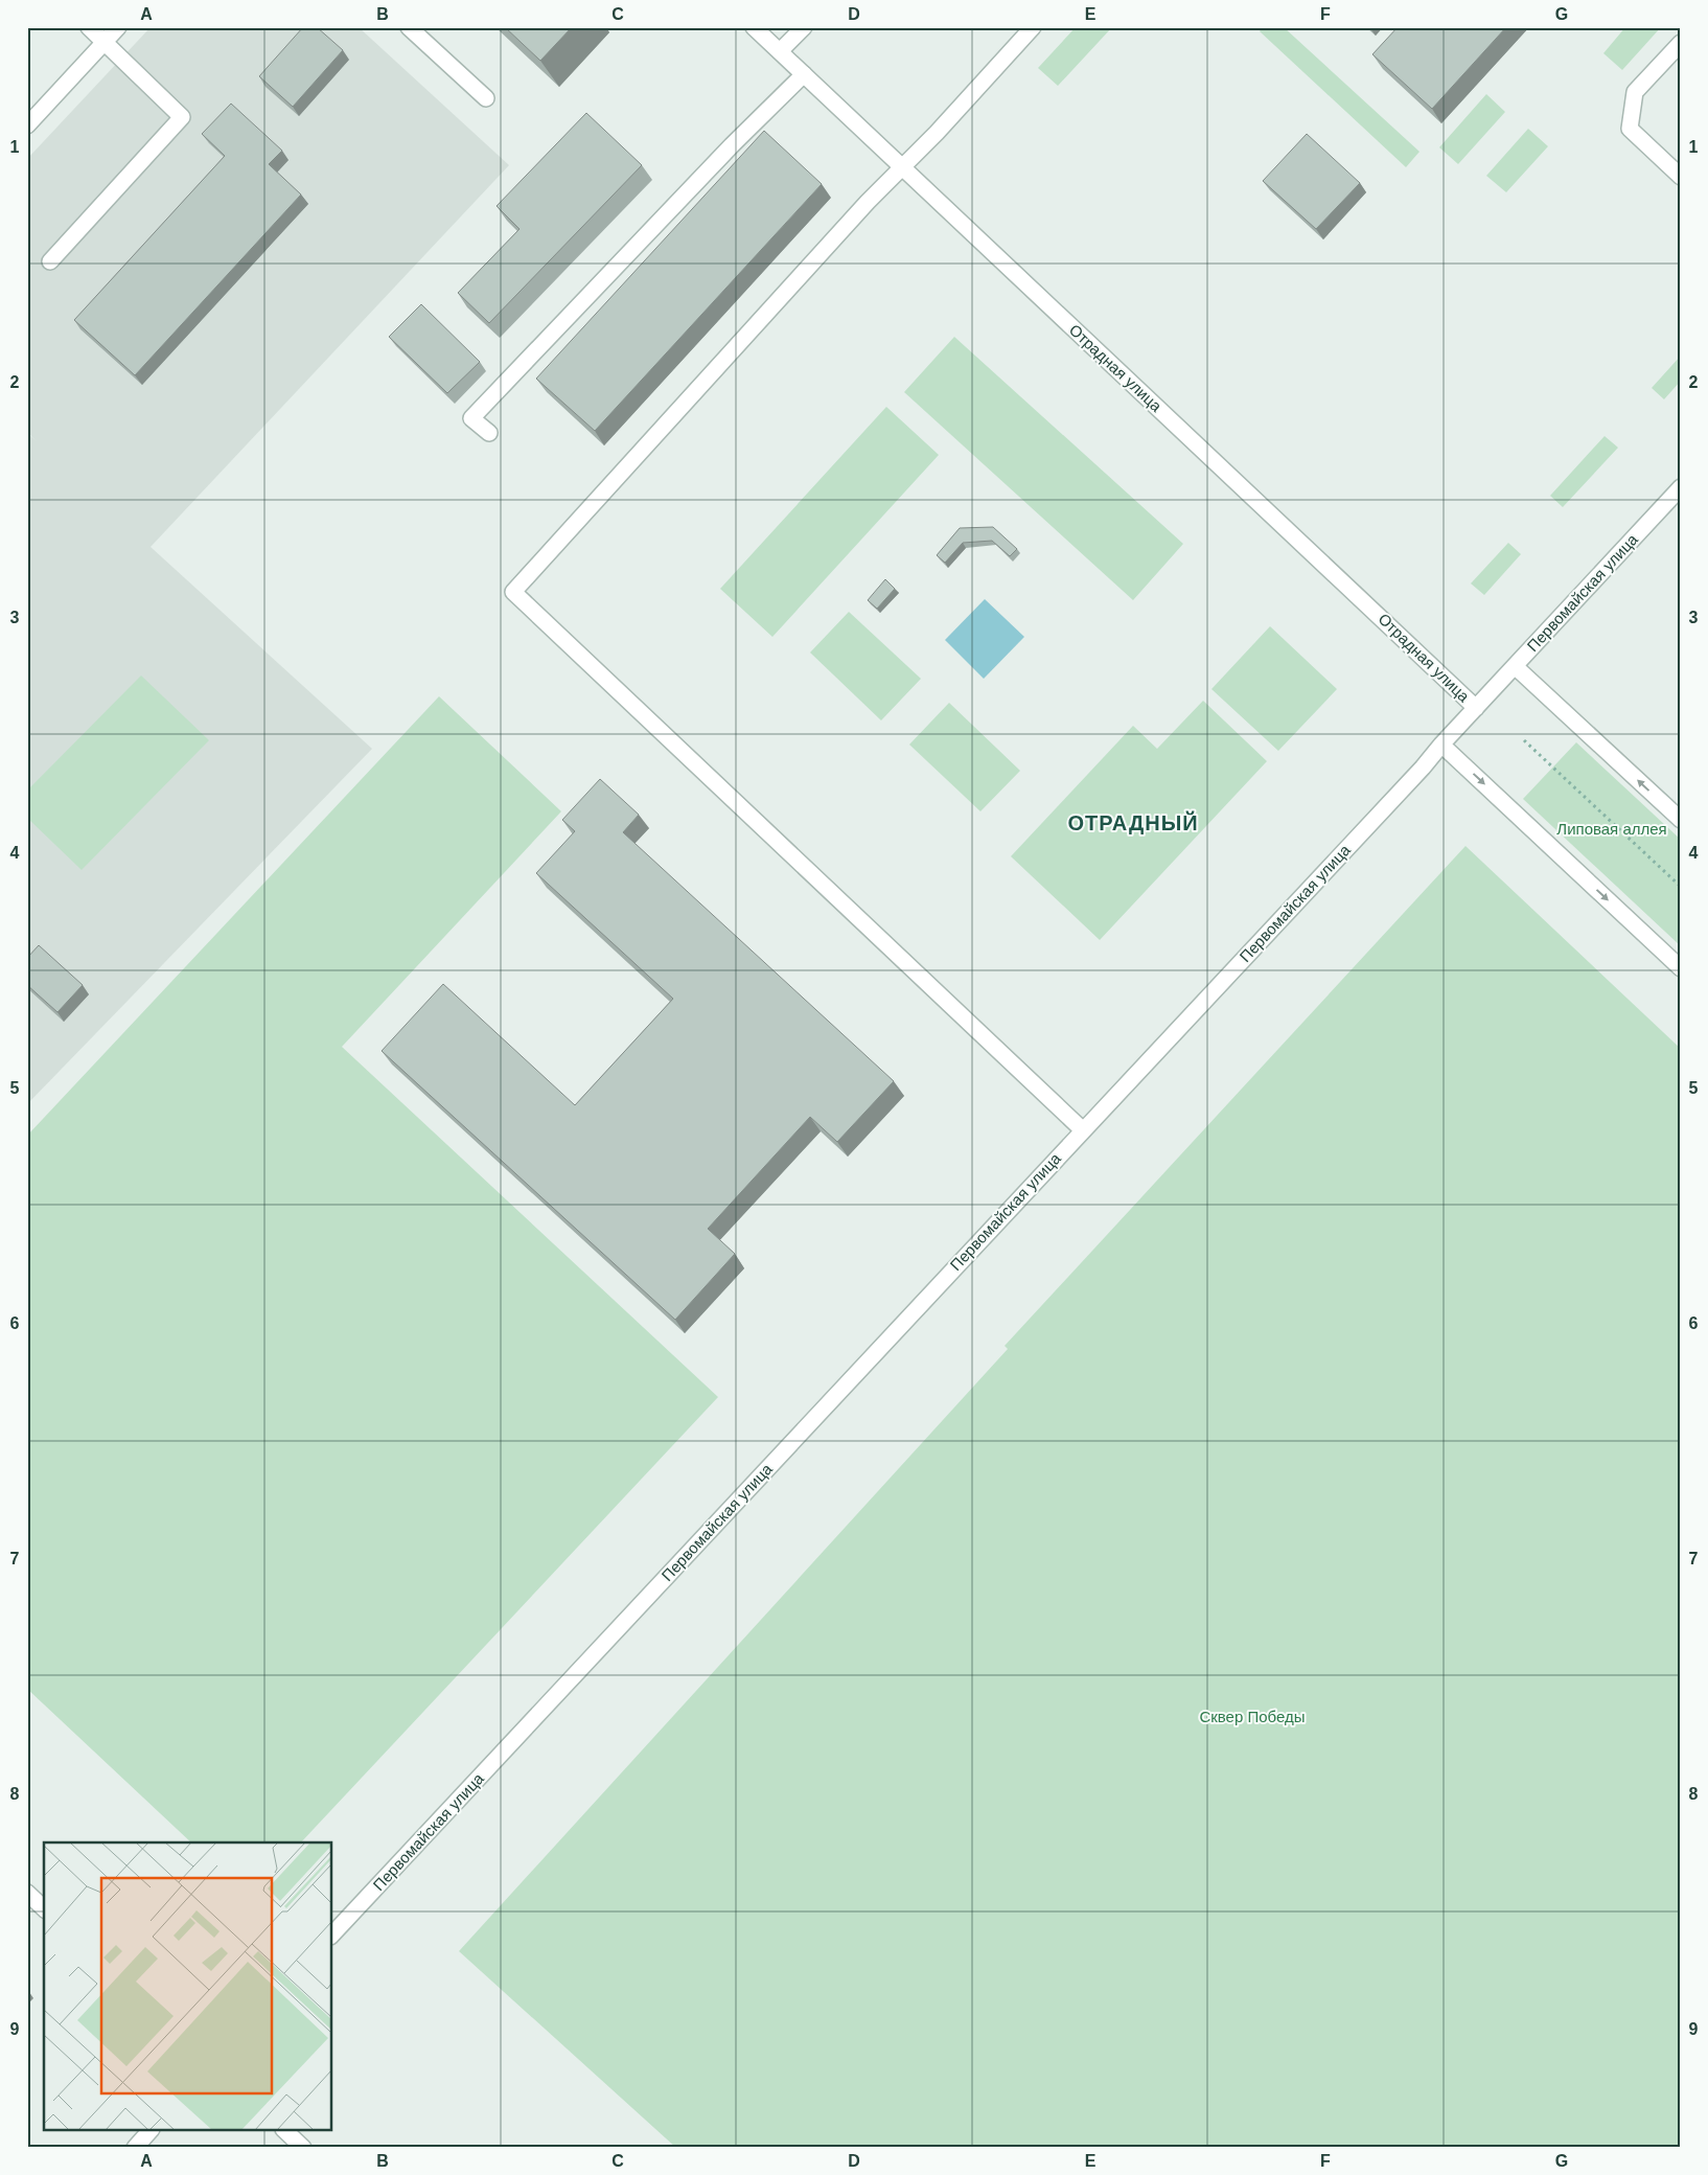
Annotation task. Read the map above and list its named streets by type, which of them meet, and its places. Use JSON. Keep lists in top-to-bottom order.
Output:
{
  "streets": {
    "street": ["Отрадная улица", "Первомайская улица"]
  },
  "crossings": [
    ["Отрадная улица", "Первомайская улица"]
  ],
  "districts": ["ОТРАДНЫЙ"],
  "parks": ["Липовая аллея", "Сквер Победы"],
  "grid": {
    "columns": [
      "A",
      "B",
      "C",
      "D",
      "E",
      "F",
      "G"
    ],
    "rows": [
      "1",
      "2",
      "3",
      "4",
      "5",
      "6",
      "7",
      "8",
      "9"
    ]
  }
}
